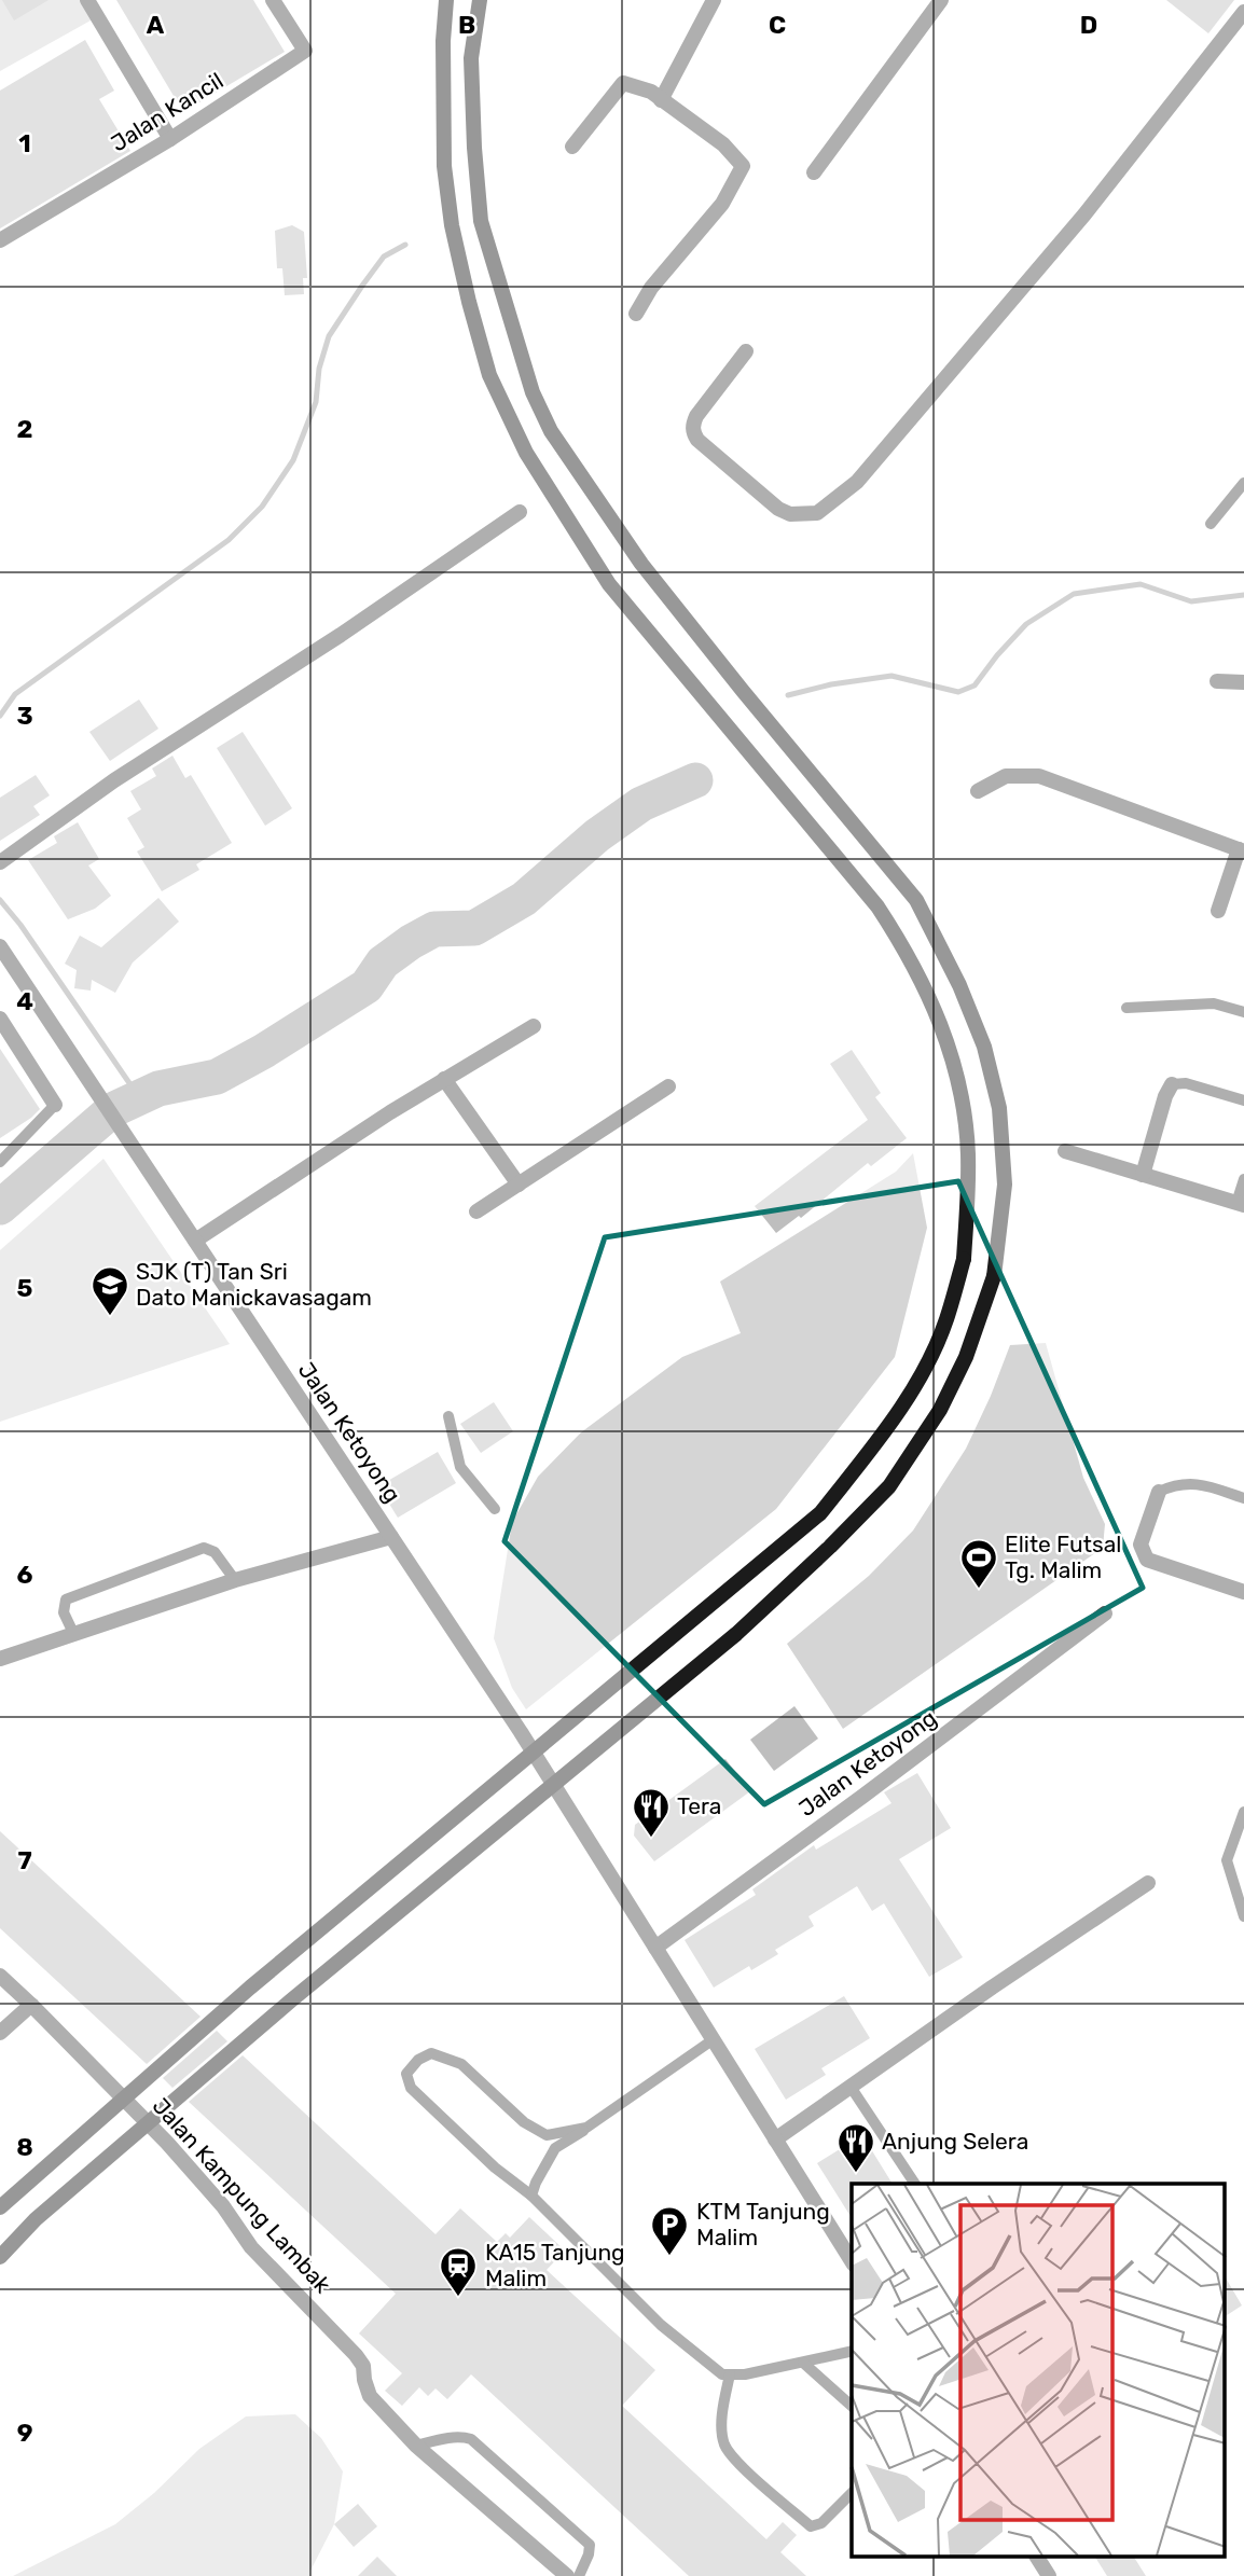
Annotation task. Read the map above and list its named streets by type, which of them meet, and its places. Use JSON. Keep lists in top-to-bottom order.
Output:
{
  "streets": {
    "street": ["Jalan Kancil", "Jalan Ketoyong", "Jalan Kampung Lambak"]
  },
  "places": {
    "school or university": ["SJK (T) Tan Sri Dato Manickavasagam"],
    "sports": ["Elite Futsal Tg. Malim"],
    "restaurant": ["Tera", "Anjung Selera"],
    "parking": ["KTM Tanjung Malim"],
    "station": ["KA15 Tanjung Malim"]
  },
  "grid": {
    "columns": [
      "A",
      "B",
      "C",
      "D"
    ],
    "rows": [
      "1",
      "2",
      "3",
      "4",
      "5",
      "6",
      "7",
      "8",
      "9"
    ]
  }
}
